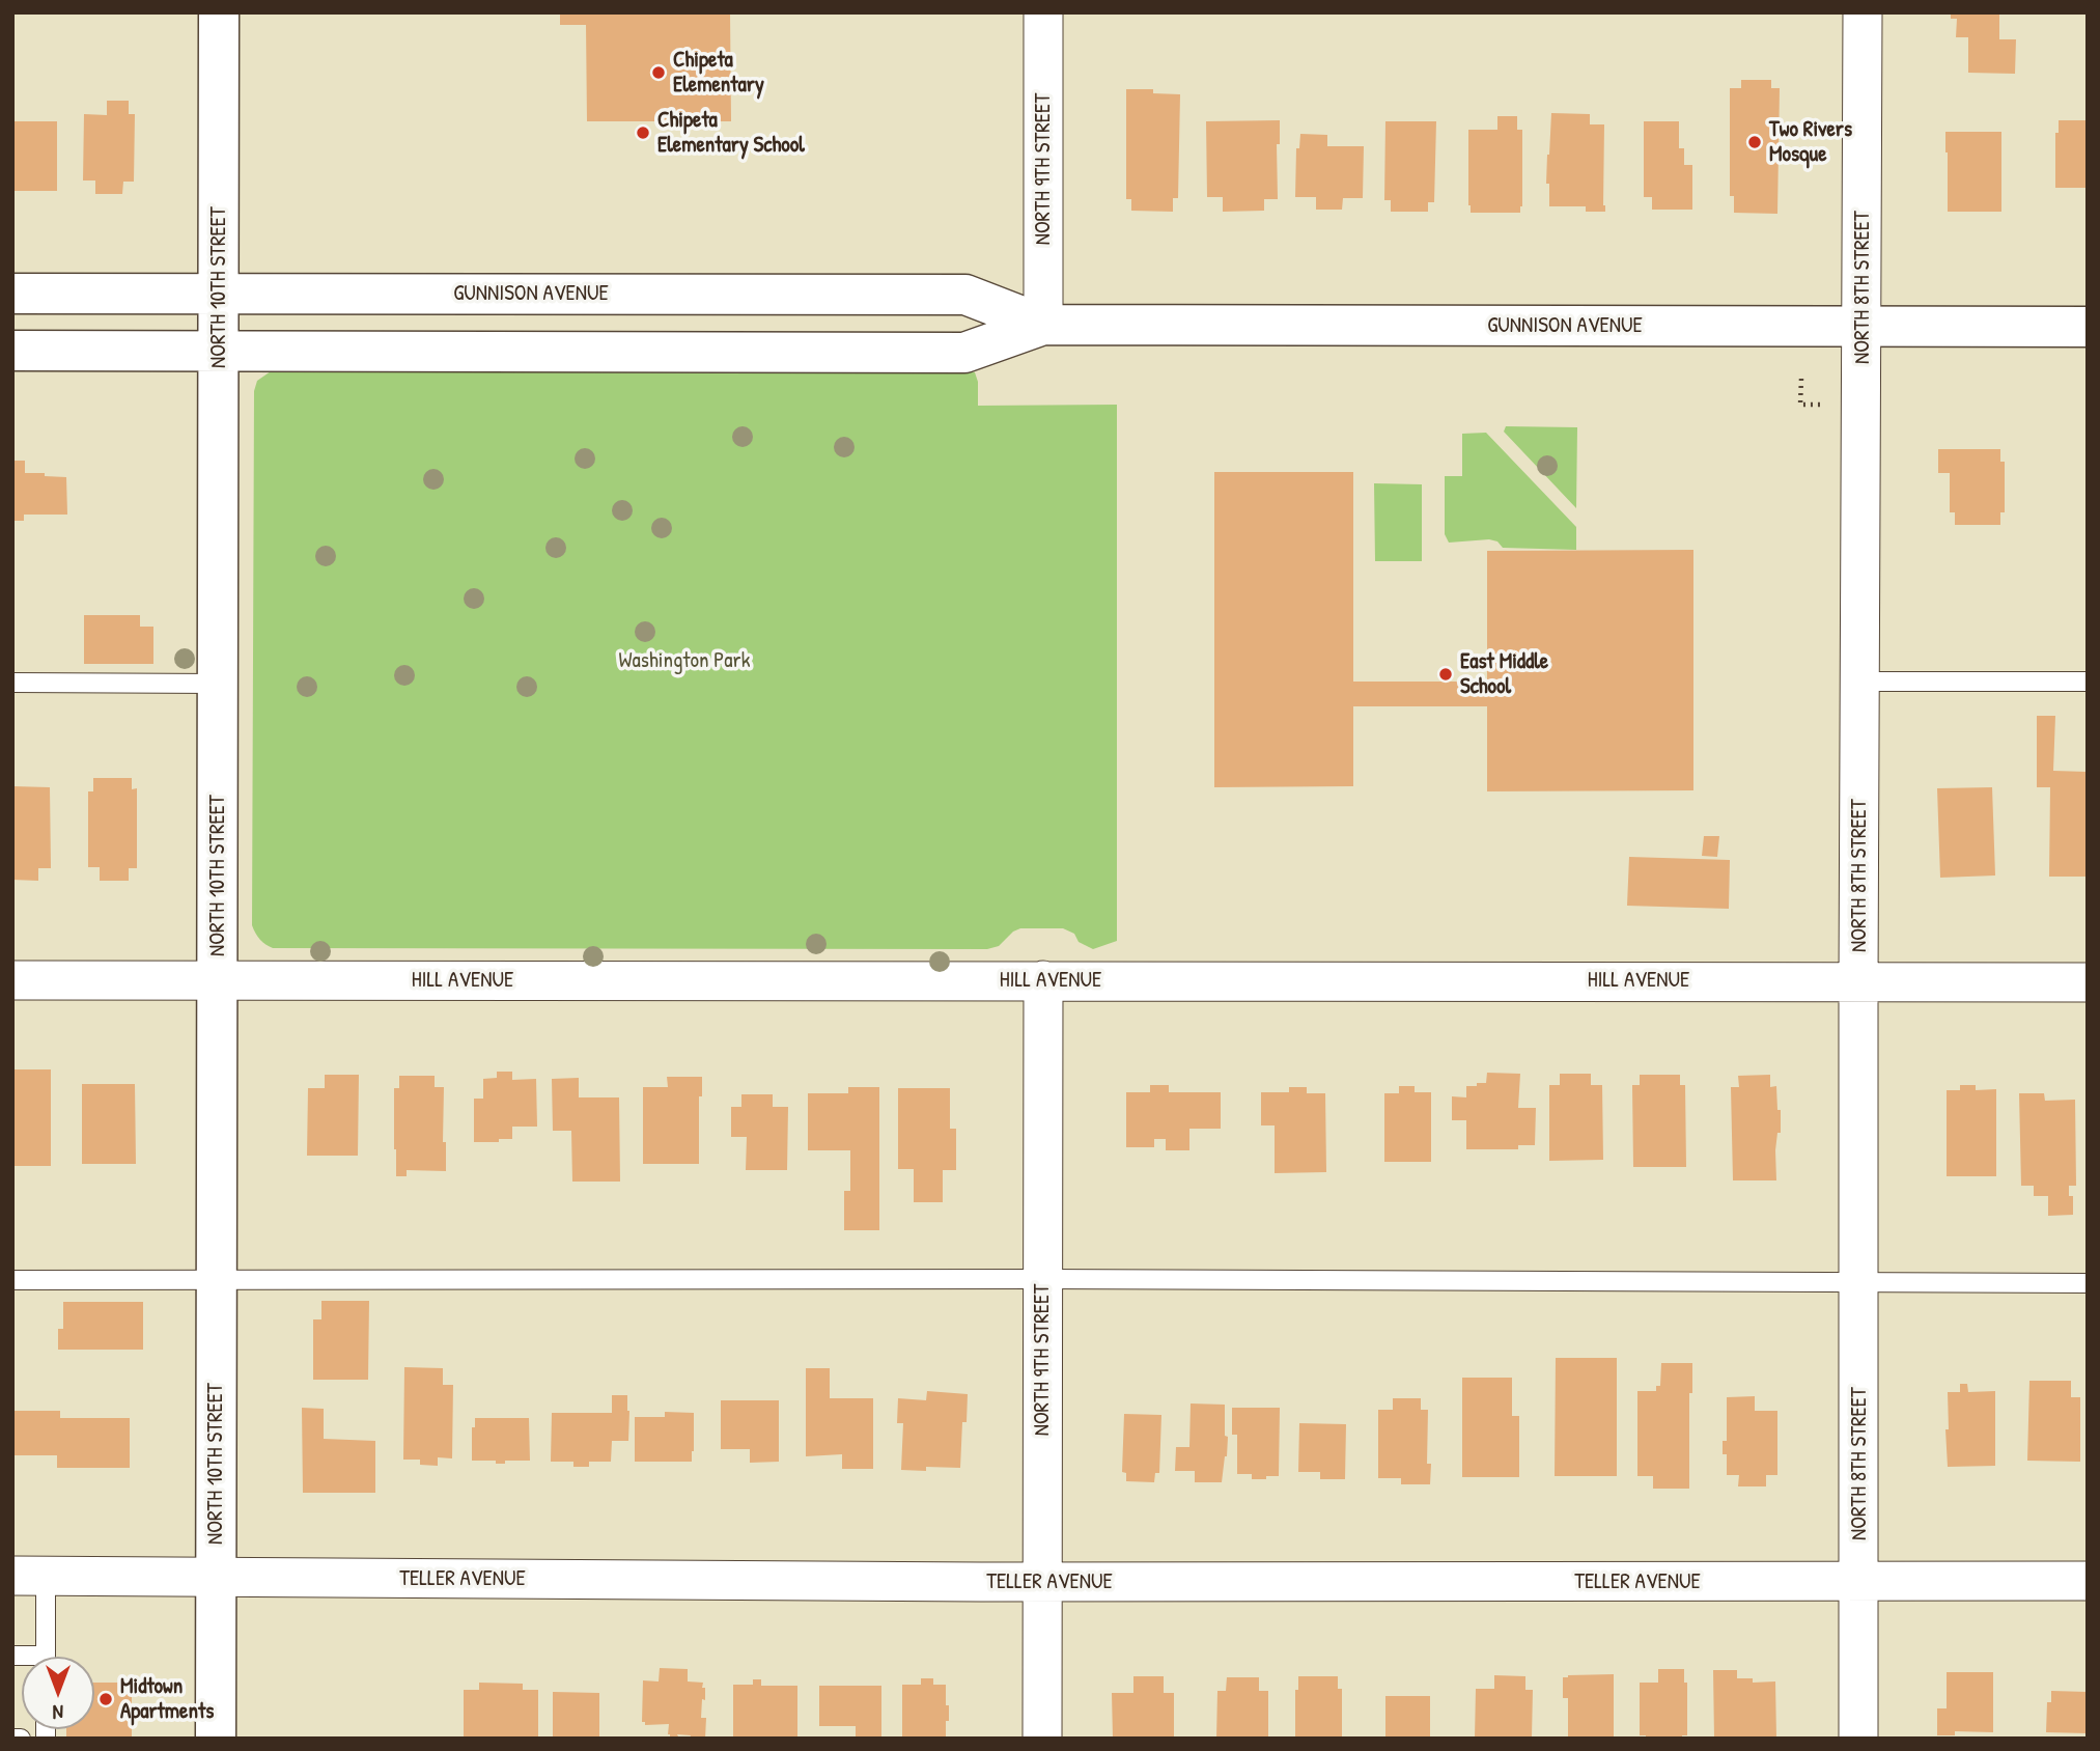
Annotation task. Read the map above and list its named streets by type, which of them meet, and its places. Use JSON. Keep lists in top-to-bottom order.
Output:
{
  "streets": {
    "street": [
      "NORTH 9TH STREET",
      "NORTH 10TH STREET",
      "NORTH 8TH STREET",
      "GUNNISON AVENUE",
      "HILL AVENUE",
      "TELLER AVENUE"
    ]
  },
  "crossings": [
    ["NORTH 9TH STREET", "GUNNISON AVENUE"],
    ["NORTH 9TH STREET", "HILL AVENUE"],
    ["NORTH 9TH STREET", "TELLER AVENUE"],
    ["NORTH 10TH STREET", "GUNNISON AVENUE"],
    ["NORTH 10TH STREET", "HILL AVENUE"],
    ["NORTH 10TH STREET", "TELLER AVENUE"],
    ["NORTH 8TH STREET", "GUNNISON AVENUE"],
    ["NORTH 8TH STREET", "HILL AVENUE"],
    ["NORTH 8TH STREET", "TELLER AVENUE"]
  ],
  "parks": ["Washington Park"],
  "places": [
    "Chipeta Elementary",
    "Chipeta Elementary School",
    "Two Rivers Mosque",
    "East Middle School",
    "Midtown Apartments"
  ],
  "north": "bottom"
}
